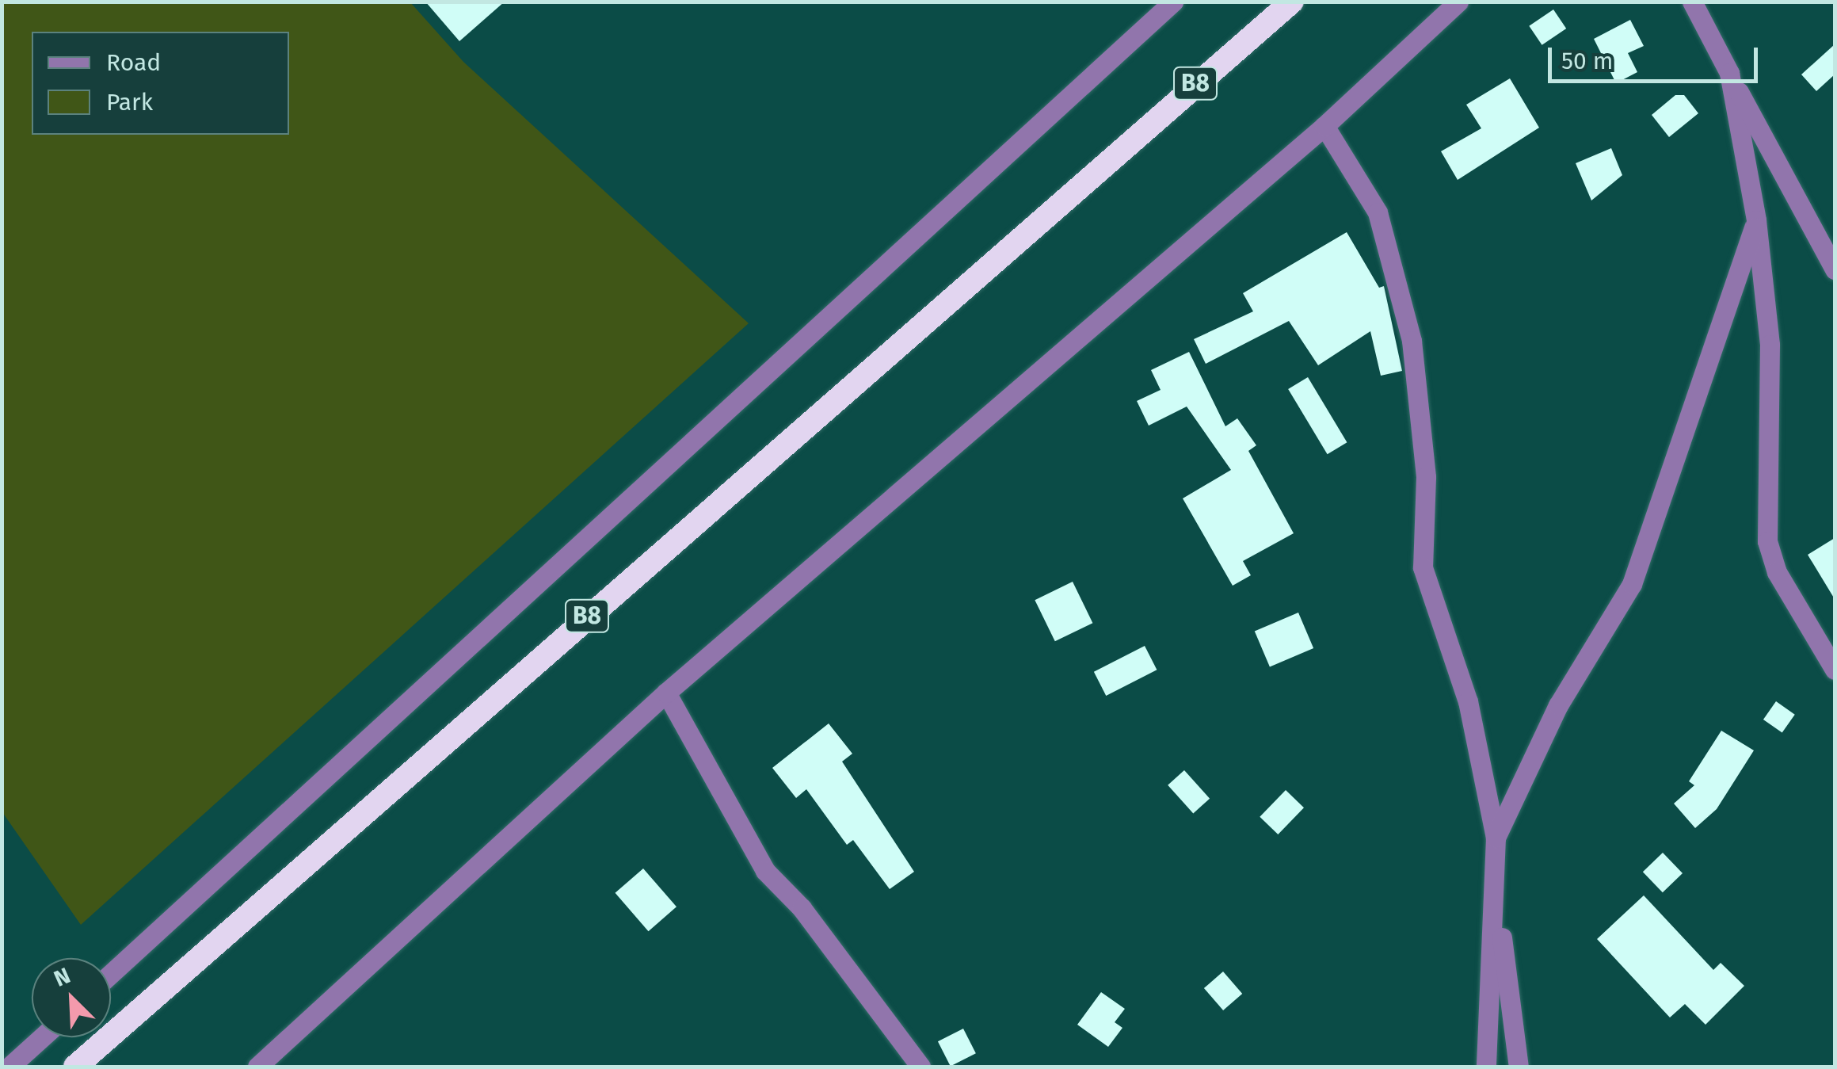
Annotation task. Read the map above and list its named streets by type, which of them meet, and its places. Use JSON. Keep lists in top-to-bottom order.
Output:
{
  "streets": {
    "highway": ["B8"]
  },
  "legend": ["Road", "Park"],
  "scale_bar": "50 m",
  "north": "top left"
}
